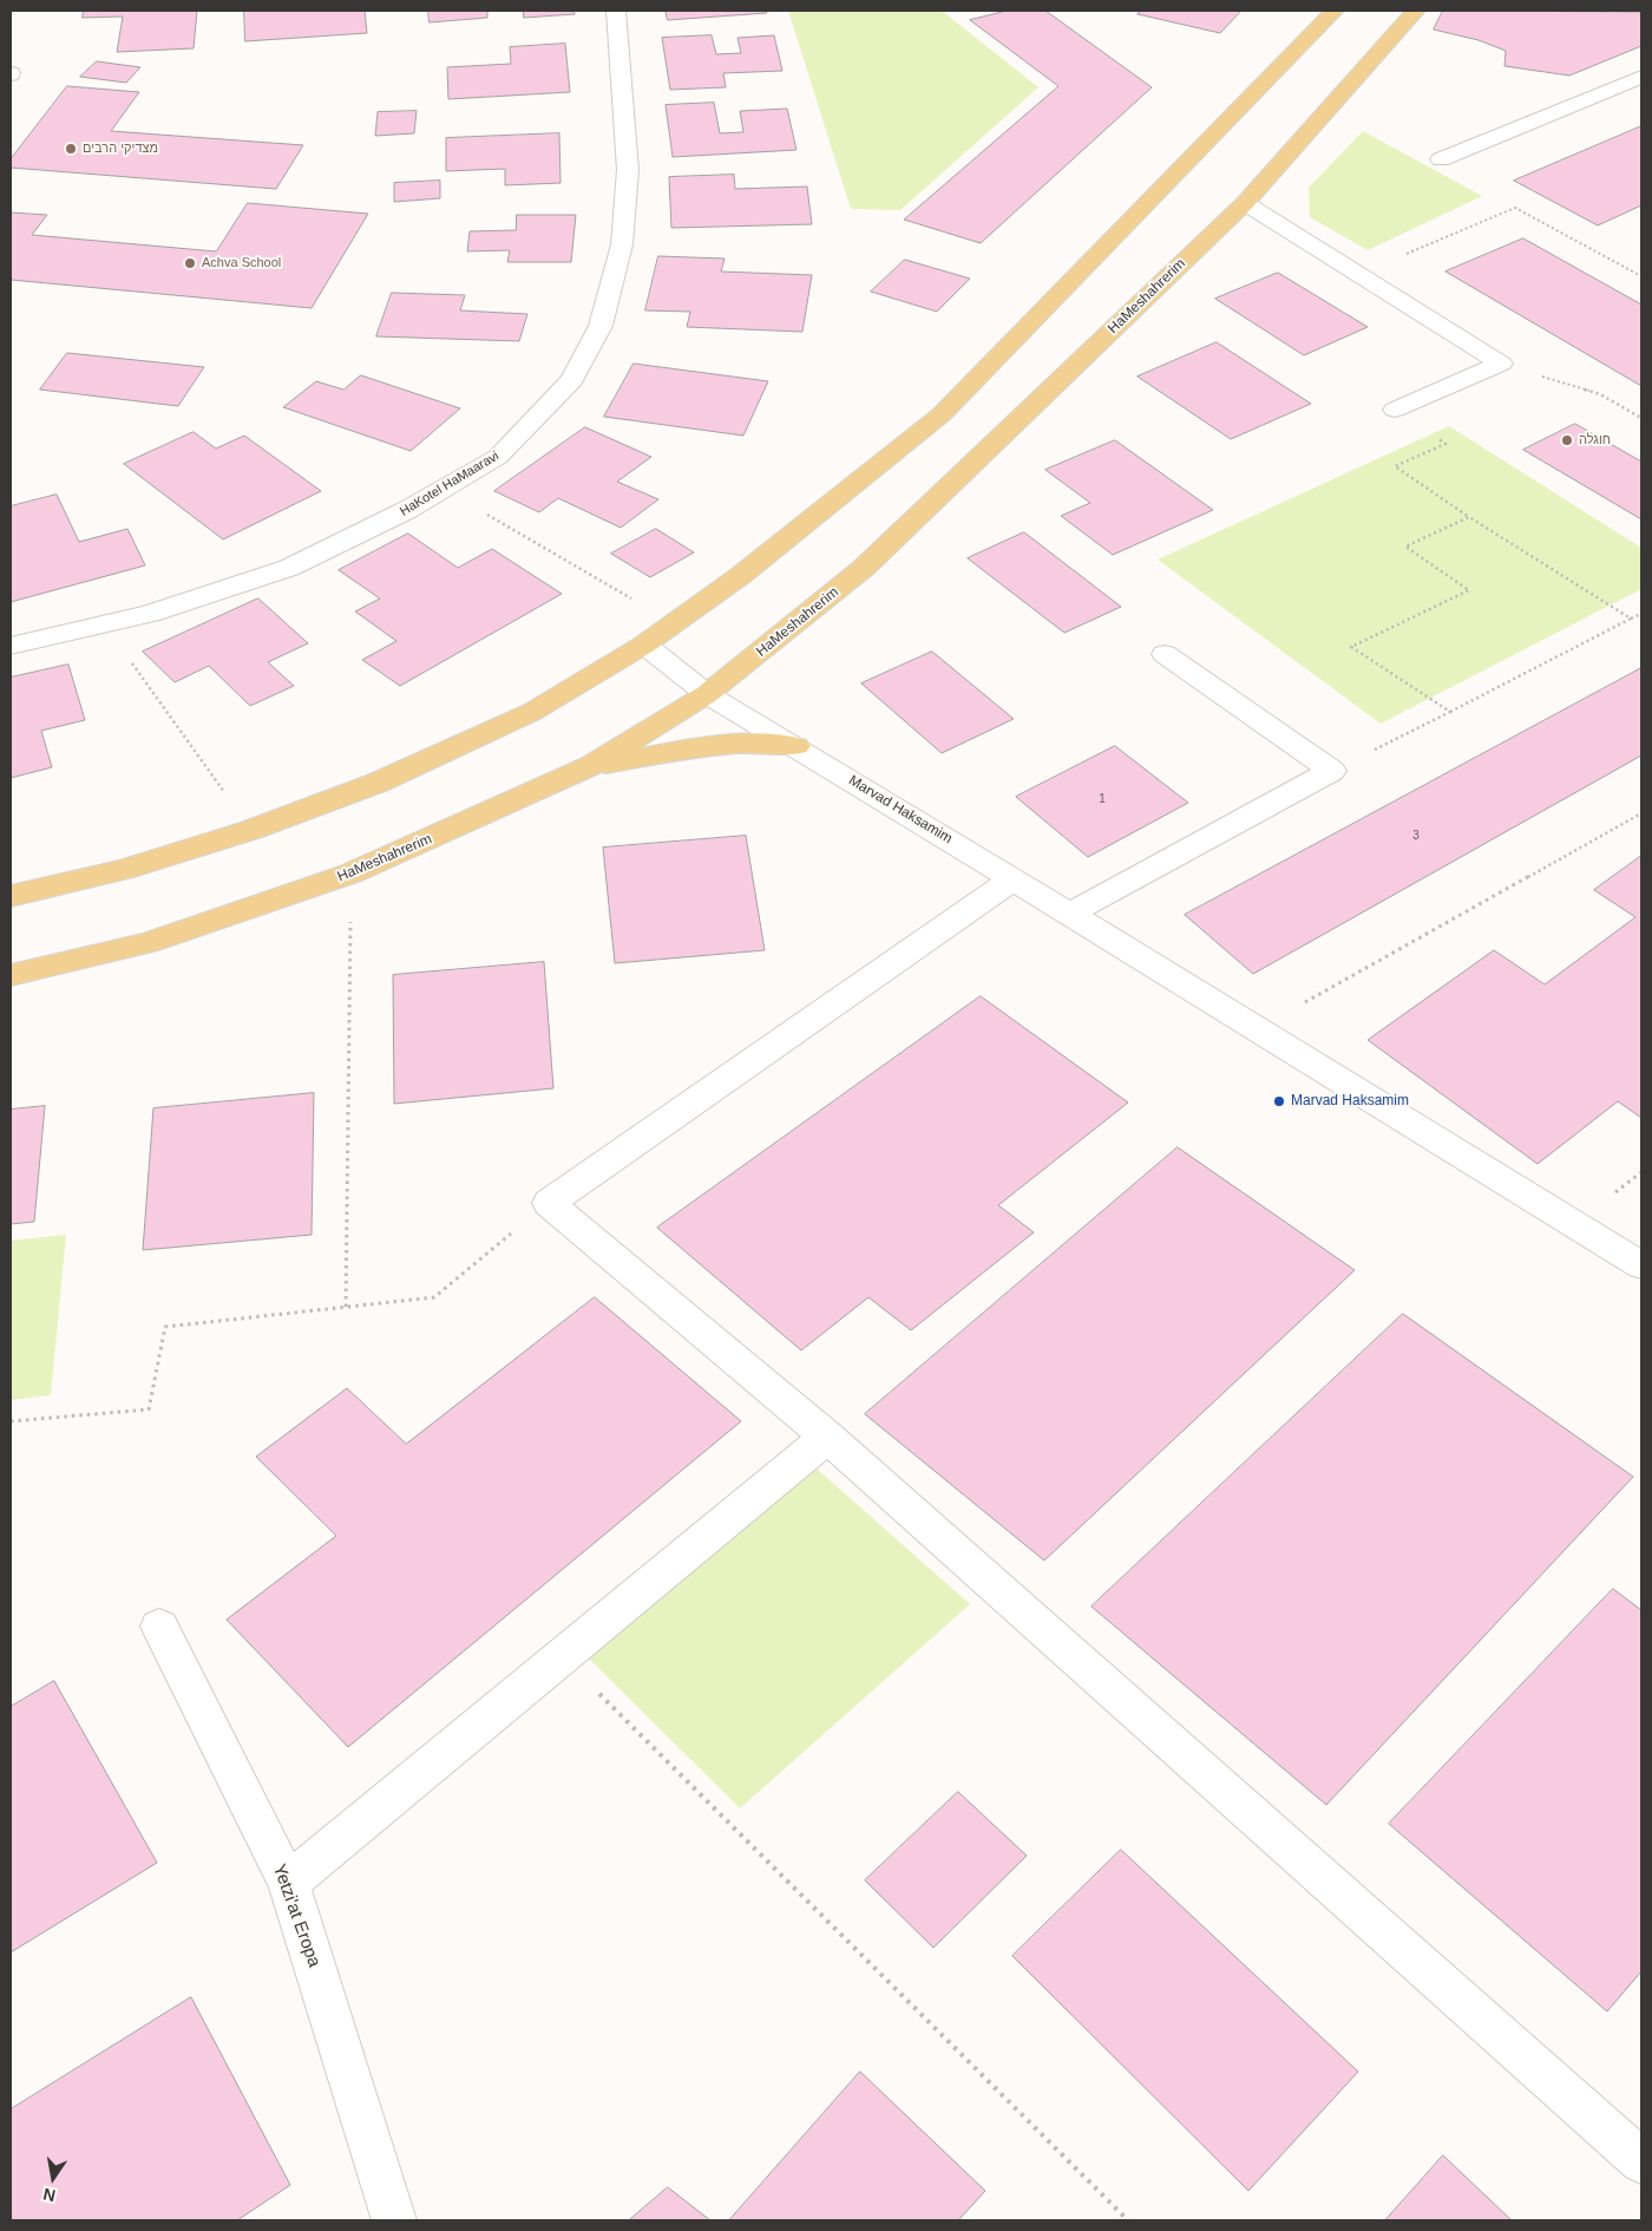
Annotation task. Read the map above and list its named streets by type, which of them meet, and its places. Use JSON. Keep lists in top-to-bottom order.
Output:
{
  "streets": {
    "main road": ["HaMeshahrerim"],
    "street": ["HaKotel HaMaaravi", "Marvad Haksamim", "Yetzi'at Eropa"]
  },
  "crossings": [
    ["HaMeshahrerim", "Marvad Haksamim"]
  ],
  "places": [
    "מצדיקי הרבים",
    "Achva School",
    "חוגלה",
    "Marvad Haksamim"
  ],
  "house_numbers": ["1", "3"],
  "north": "bottom"
}
